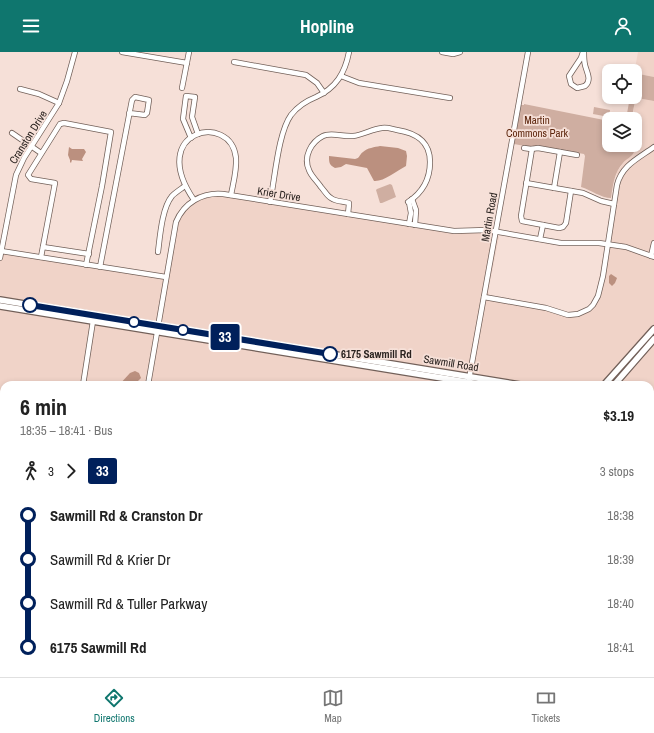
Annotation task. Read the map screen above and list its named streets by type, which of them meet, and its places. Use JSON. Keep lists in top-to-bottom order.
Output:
{
  "streets": {
    "main road": ["Sawmill Road"],
    "street": ["Cranston Drive", "Krier Drive", "Martin Road"]
  },
  "crossings": [
    ["Krier Drive", "Martin Road"],
    ["Krier Drive", "Sawmill Road"],
    ["Martin Road", "Sawmill Road"]
  ],
  "parks": ["Martin Commons Park"],
  "places": ["6175 Sawmill Rd"],
  "lines": ["bus line 33"],
  "page": {
    "header": "Hopline",
    "on_map": "33",
    "heading": ["6 min", "18:35 – 18:41 · Bus", "$3.19"],
    "legs": ["3", "33", "3 stops"],
    "list": [
      {
        "name": "Sawmill Rd & Cranston Dr",
        "value": "18:38"
      },
      {
        "name": "Sawmill Rd & Krier Dr",
        "value": "18:39"
      },
      {
        "name": "Sawmill Rd & Tuller Parkway",
        "value": "18:40"
      },
      {
        "name": "6175 Sawmill Rd",
        "value": "18:41"
      }
    ],
    "tabs": ["Directions", "Map", "Tickets"]
  }
}
